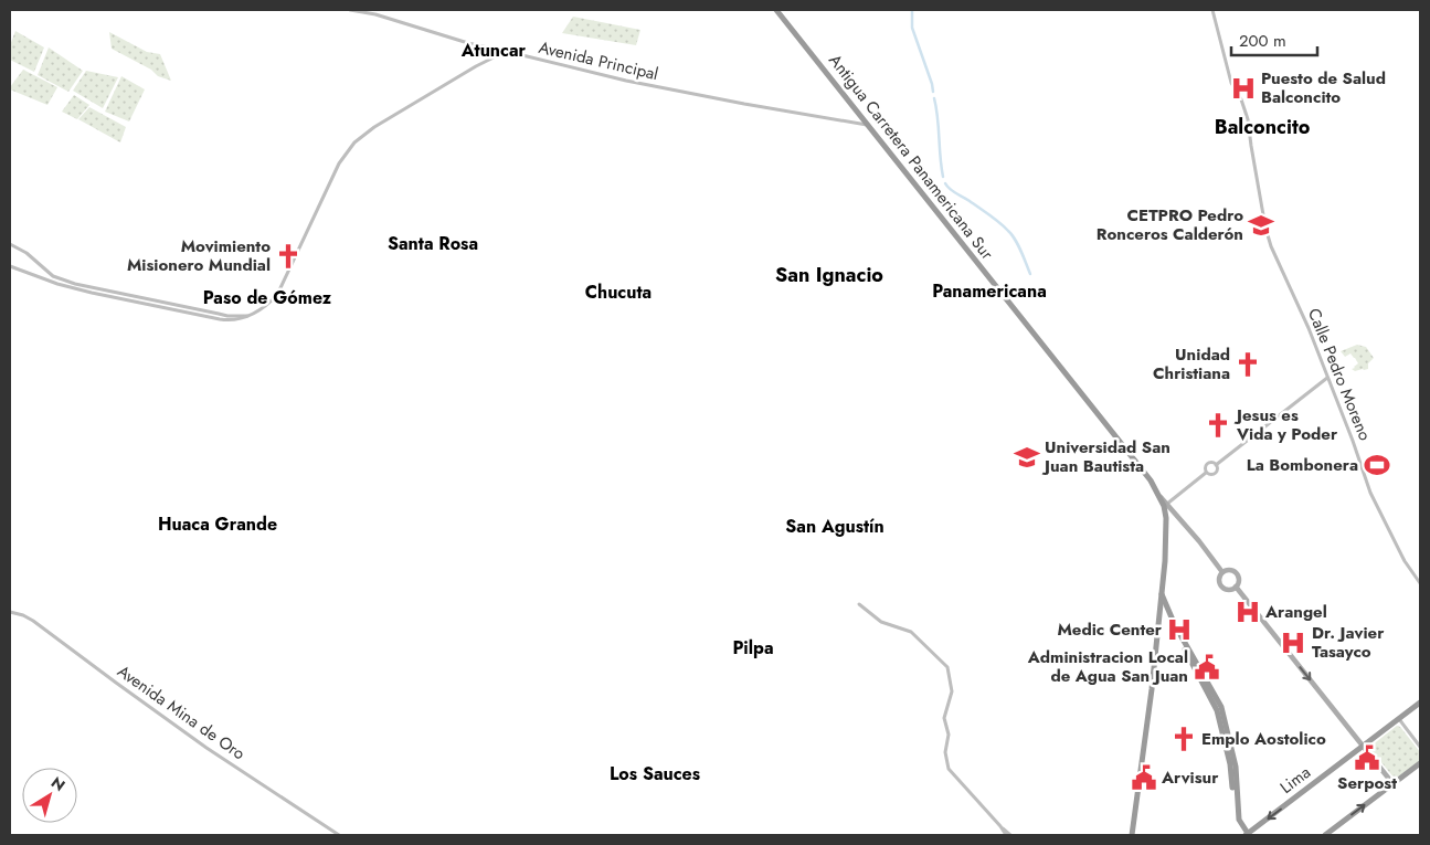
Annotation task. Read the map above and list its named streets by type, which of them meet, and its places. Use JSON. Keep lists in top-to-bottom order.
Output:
{
  "streets": {
    "highway": ["Antigua Carretera Panamericana Sur", "Lima"],
    "main road": ["Avenida Principal", "Calle Pedro Moreno", "Avenida Mina de Oro"]
  },
  "crossings": [
    ["Avenida Principal", "Antigua Carretera Panamericana Sur"]
  ],
  "districts": [
    "Atuncar",
    "Balconcito",
    "Santa Rosa",
    "San Ignacio",
    "Panamericana",
    "Chucuta",
    "Paso de Gómez",
    "Huaca Grande",
    "San Agustín",
    "Pilpa",
    "Los Sauces"
  ],
  "places": {
    "hospital": [
      "Puesto de Salud Balconcito",
      "Arangel",
      "Medic Center",
      "Dr. Javier Tasayco"
    ],
    "school or university": ["CETPRO Pedro Ronceros Calderón", "Universidad San Juan Bautista"],
    "church": [
      "Movimiento Misionero Mundial",
      "Unidad Christiana",
      "Jesus es Vida y Poder",
      "Emplo Aostolico"
    ],
    "sports": ["La Bombonera"],
    "public building": ["Administracion Local de Agua San Juan", "Serpost", "Arvisur"]
  },
  "scale_bar": "200 m",
  "north": "top right"
}
